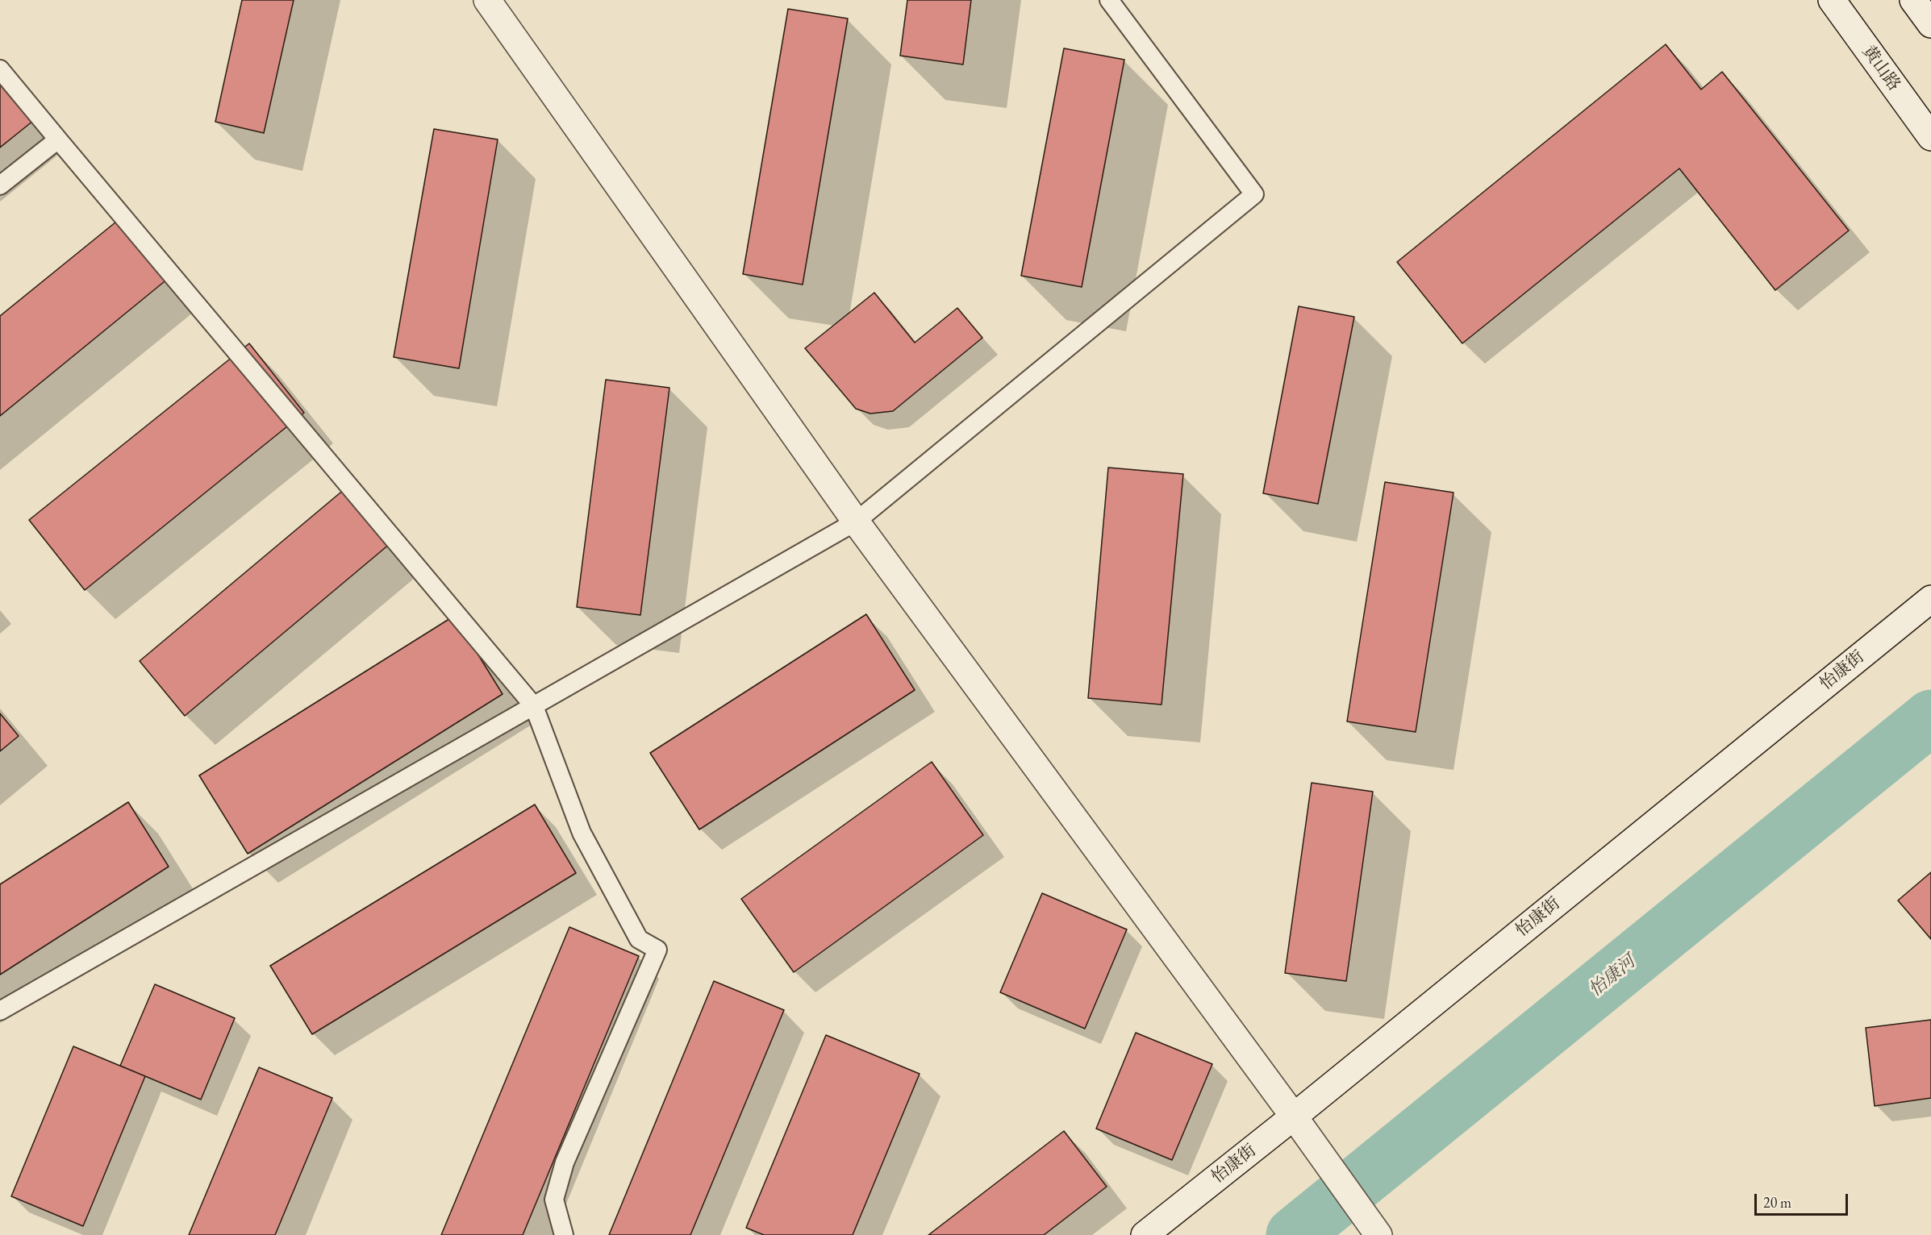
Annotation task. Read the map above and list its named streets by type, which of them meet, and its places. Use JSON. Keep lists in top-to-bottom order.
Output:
{
  "streets": {
    "street": ["黄山路", "怡康街"]
  },
  "water": ["怡康河"],
  "scale_bar": "20 m"
}
